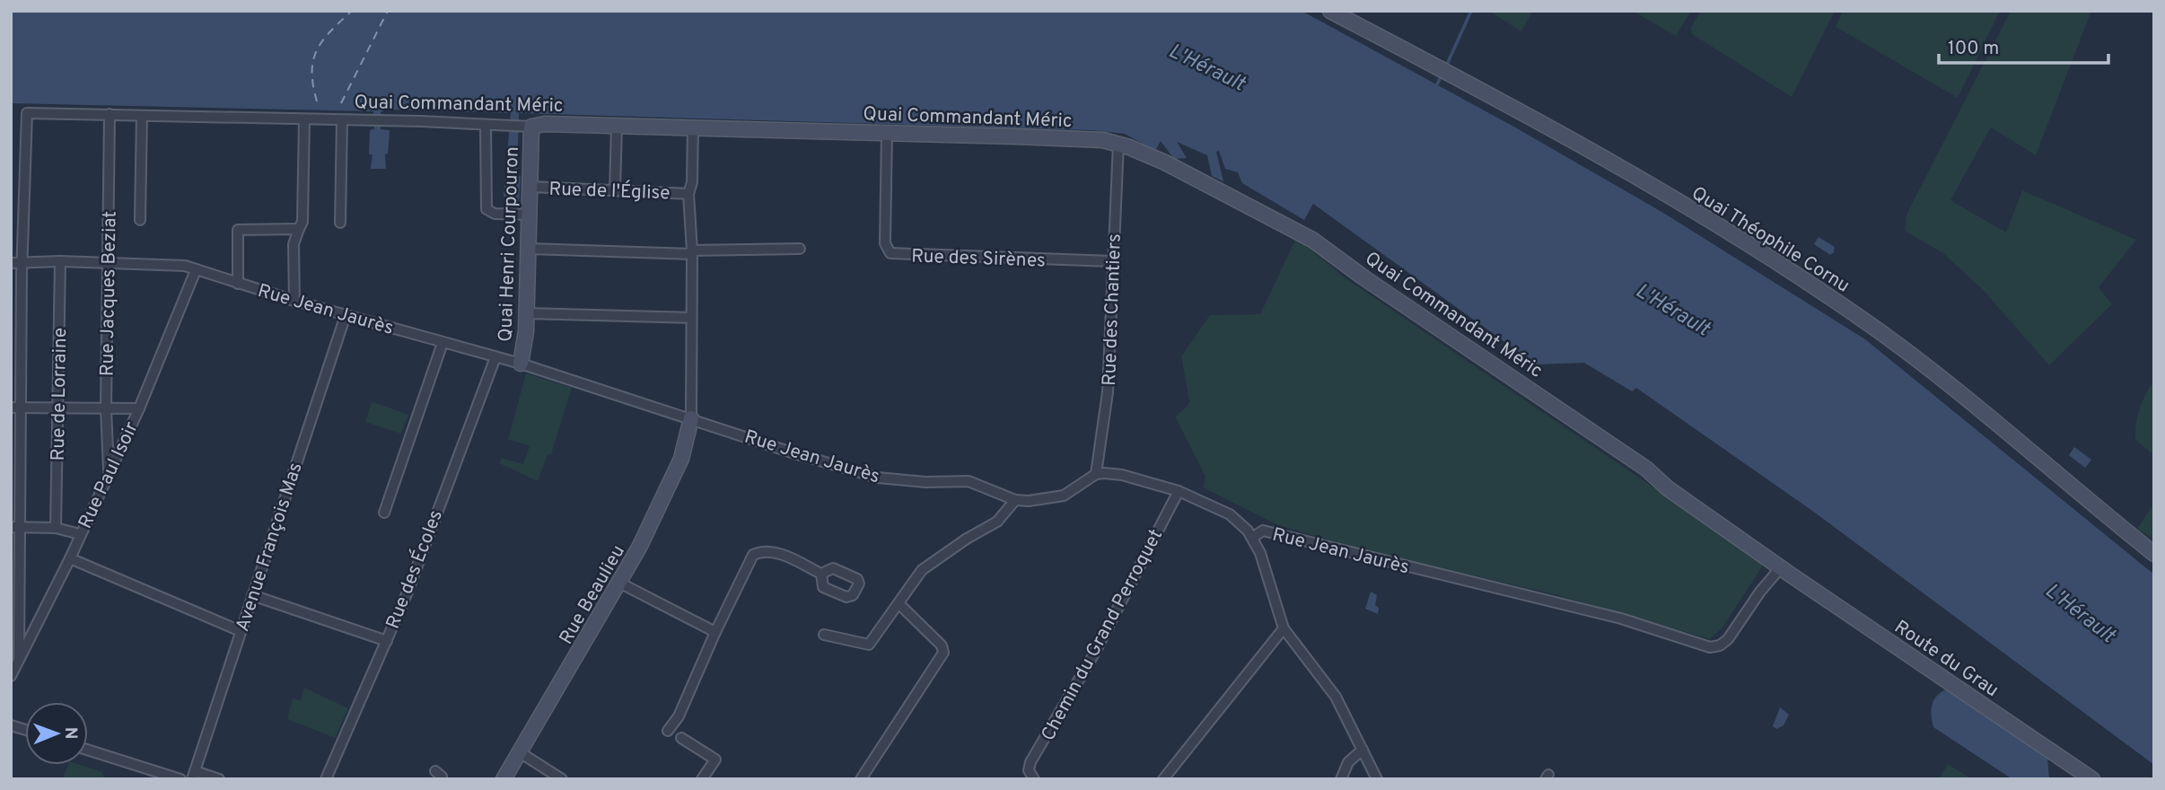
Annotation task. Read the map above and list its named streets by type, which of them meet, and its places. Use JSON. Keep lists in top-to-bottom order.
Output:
{
  "streets": {
    "street": [
      "Quai Commandant Méric",
      "Rue de l'Église",
      "Quai Théophile Cornu",
      "Quai Henri Courpouron",
      "Rue des Sirènes",
      "Rue Jacques Beziat",
      "Rue Jean Jaurès",
      "Rue des Chantiers",
      "Rue de Lorraine",
      "Rue Paul Isoir",
      "Avenue François Mas",
      "Rue des Écoles",
      "Rue Beaulieu",
      "Chemin du Grand Perroquet",
      "Route du Grau"
    ]
  },
  "crossings": [
    ["Quai Commandant Méric", "Quai Henri Courpouron"],
    ["Quai Commandant Méric", "Rue des Sirènes"],
    ["Quai Commandant Méric", "Rue Jacques Beziat"],
    ["Quai Commandant Méric", "Rue Jean Jaurès"],
    ["Quai Commandant Méric", "Rue des Chantiers"],
    ["Quai Commandant Méric", "Route du Grau"],
    ["Rue de l'Église", "Quai Henri Courpouron"],
    ["Quai Henri Courpouron", "Rue Jean Jaurès"],
    ["Rue des Sirènes", "Rue des Chantiers"],
    ["Rue Jacques Beziat", "Rue Jean Jaurès"],
    ["Rue Jacques Beziat", "Rue Paul Isoir"],
    ["Rue Jean Jaurès", "Rue des Chantiers"],
    ["Rue Jean Jaurès", "Rue de Lorraine"],
    ["Rue Jean Jaurès", "Rue Paul Isoir"],
    ["Rue Jean Jaurès", "Avenue François Mas"],
    ["Rue Jean Jaurès", "Rue des Écoles"],
    ["Rue Jean Jaurès", "Rue Beaulieu"],
    ["Rue Jean Jaurès", "Chemin du Grand Perroquet"],
    ["Rue Jean Jaurès", "Route du Grau"]
  ],
  "water": ["L'Hérault"],
  "scale_bar": "100 m",
  "north": "right"
}
